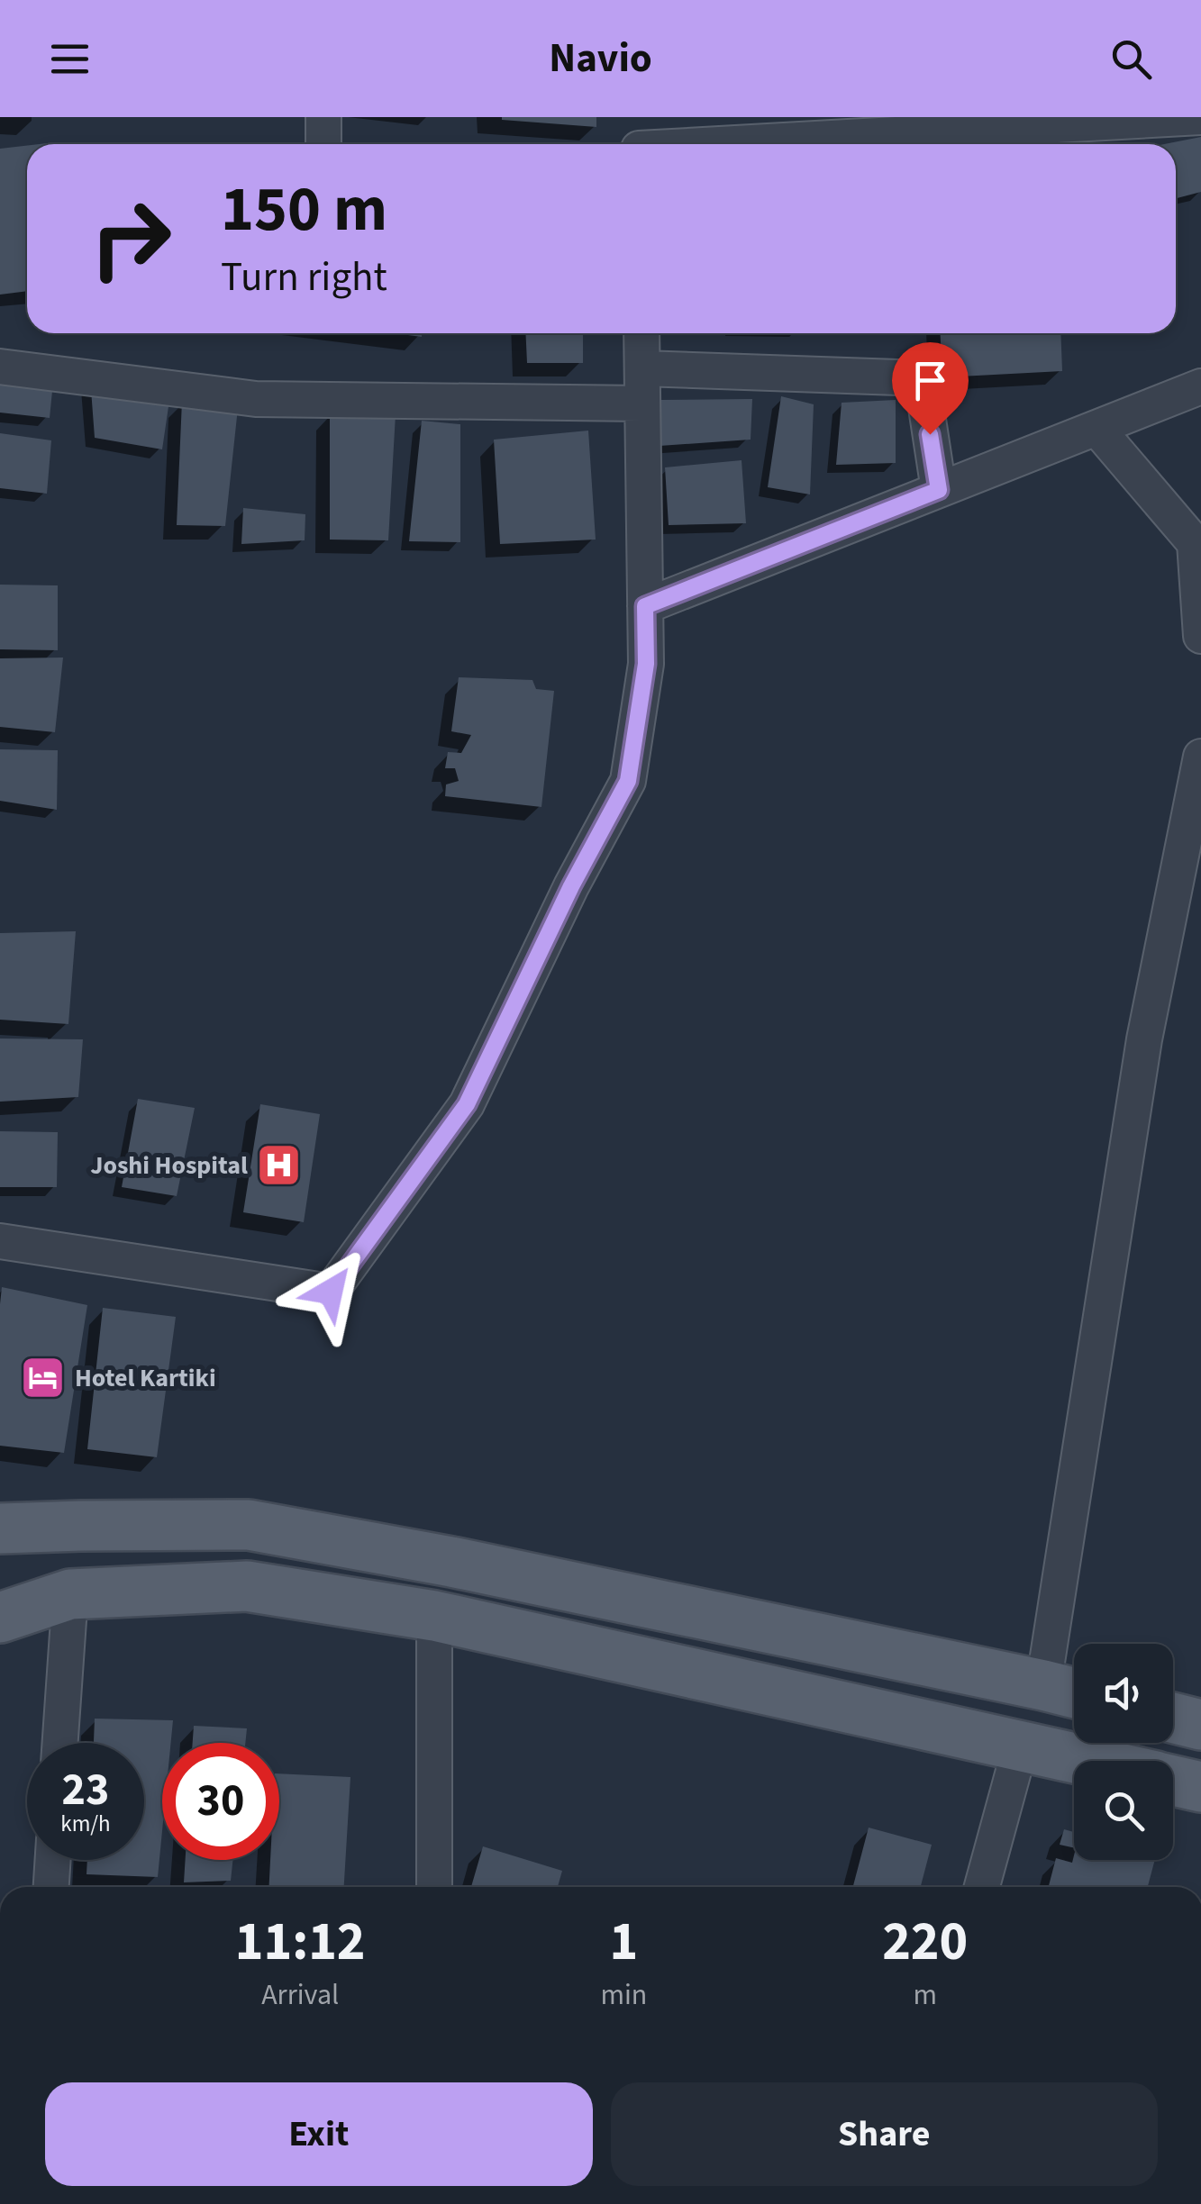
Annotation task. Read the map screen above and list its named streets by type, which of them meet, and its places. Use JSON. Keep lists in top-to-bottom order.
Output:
{
  "places": {
    "hospital": ["Joshi Hospital"],
    "hotel": ["Hotel Kartiki"]
  },
  "page": {
    "header": "Navio",
    "turn": ["150 m", "Turn right"],
    "speed": "23 km/h",
    "limit": "30",
    "eta": [
      "11:12",
      "Arrival",
      "1",
      "min",
      "220",
      "m"
    ],
    "buttons": ["Exit", "Share"]
  }
}
